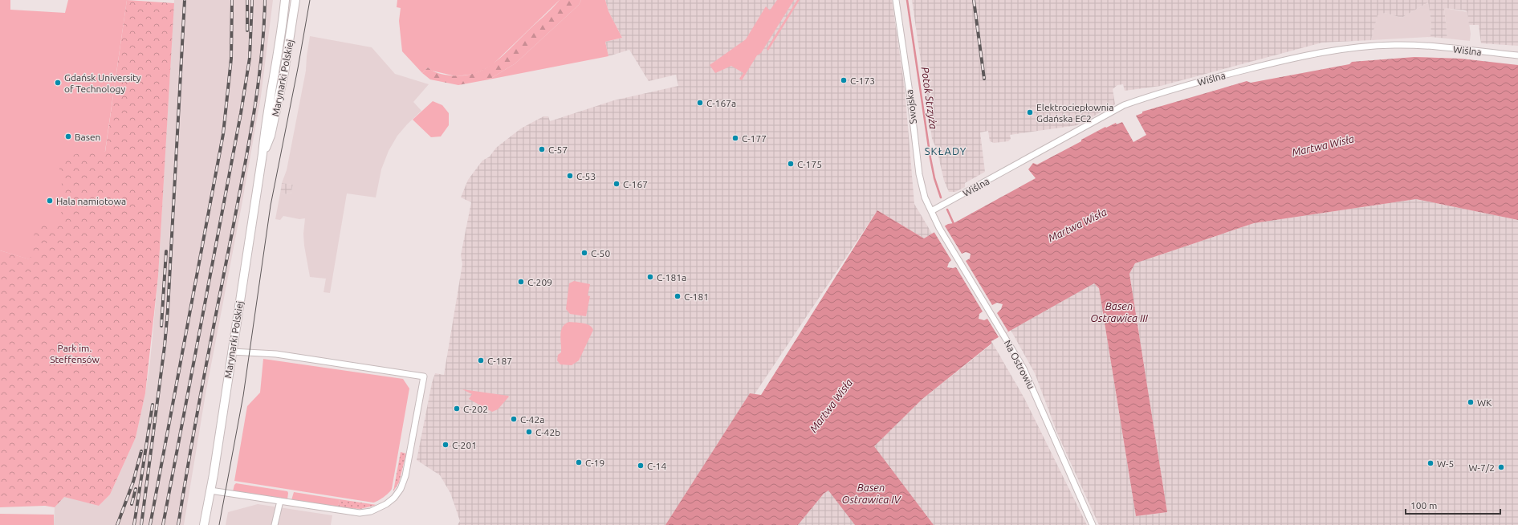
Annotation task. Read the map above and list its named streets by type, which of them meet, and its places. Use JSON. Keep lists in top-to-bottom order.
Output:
{
  "streets": {
    "main road": ["Marynarki Polskiej"],
    "street": ["Wiślna", "Swojska", "Na Ostrowiu"]
  },
  "crossings": [
    ["Wiślna", "Swojska"],
    ["Wiślna", "Na Ostrowiu"],
    ["Swojska", "Na Ostrowiu"]
  ],
  "districts": ["SKŁADY"],
  "water": [
    "Potok Strzyża",
    "Martwa Wisła",
    "Basen Ostrawica III",
    "Basen Ostrawica IV"
  ],
  "parks": ["Park im. Steffensów"],
  "places": [
    "C-173",
    "Gdańsk University of Technology",
    "C-167a",
    "Elektrociepłownia Gdańska EC2",
    "Basen",
    "C-177",
    "C-57",
    "C-175",
    "C-53",
    "C-167",
    "Hala namiotowa",
    "C-50",
    "C-181a",
    "C-209",
    "C-181",
    "C-187",
    "WK",
    "C-202",
    "C-42a",
    "C-42b",
    "C-201",
    "C-19",
    "W-5",
    "C-14",
    "W-7/2"
  ],
  "scale_bar": "100 m"
}
